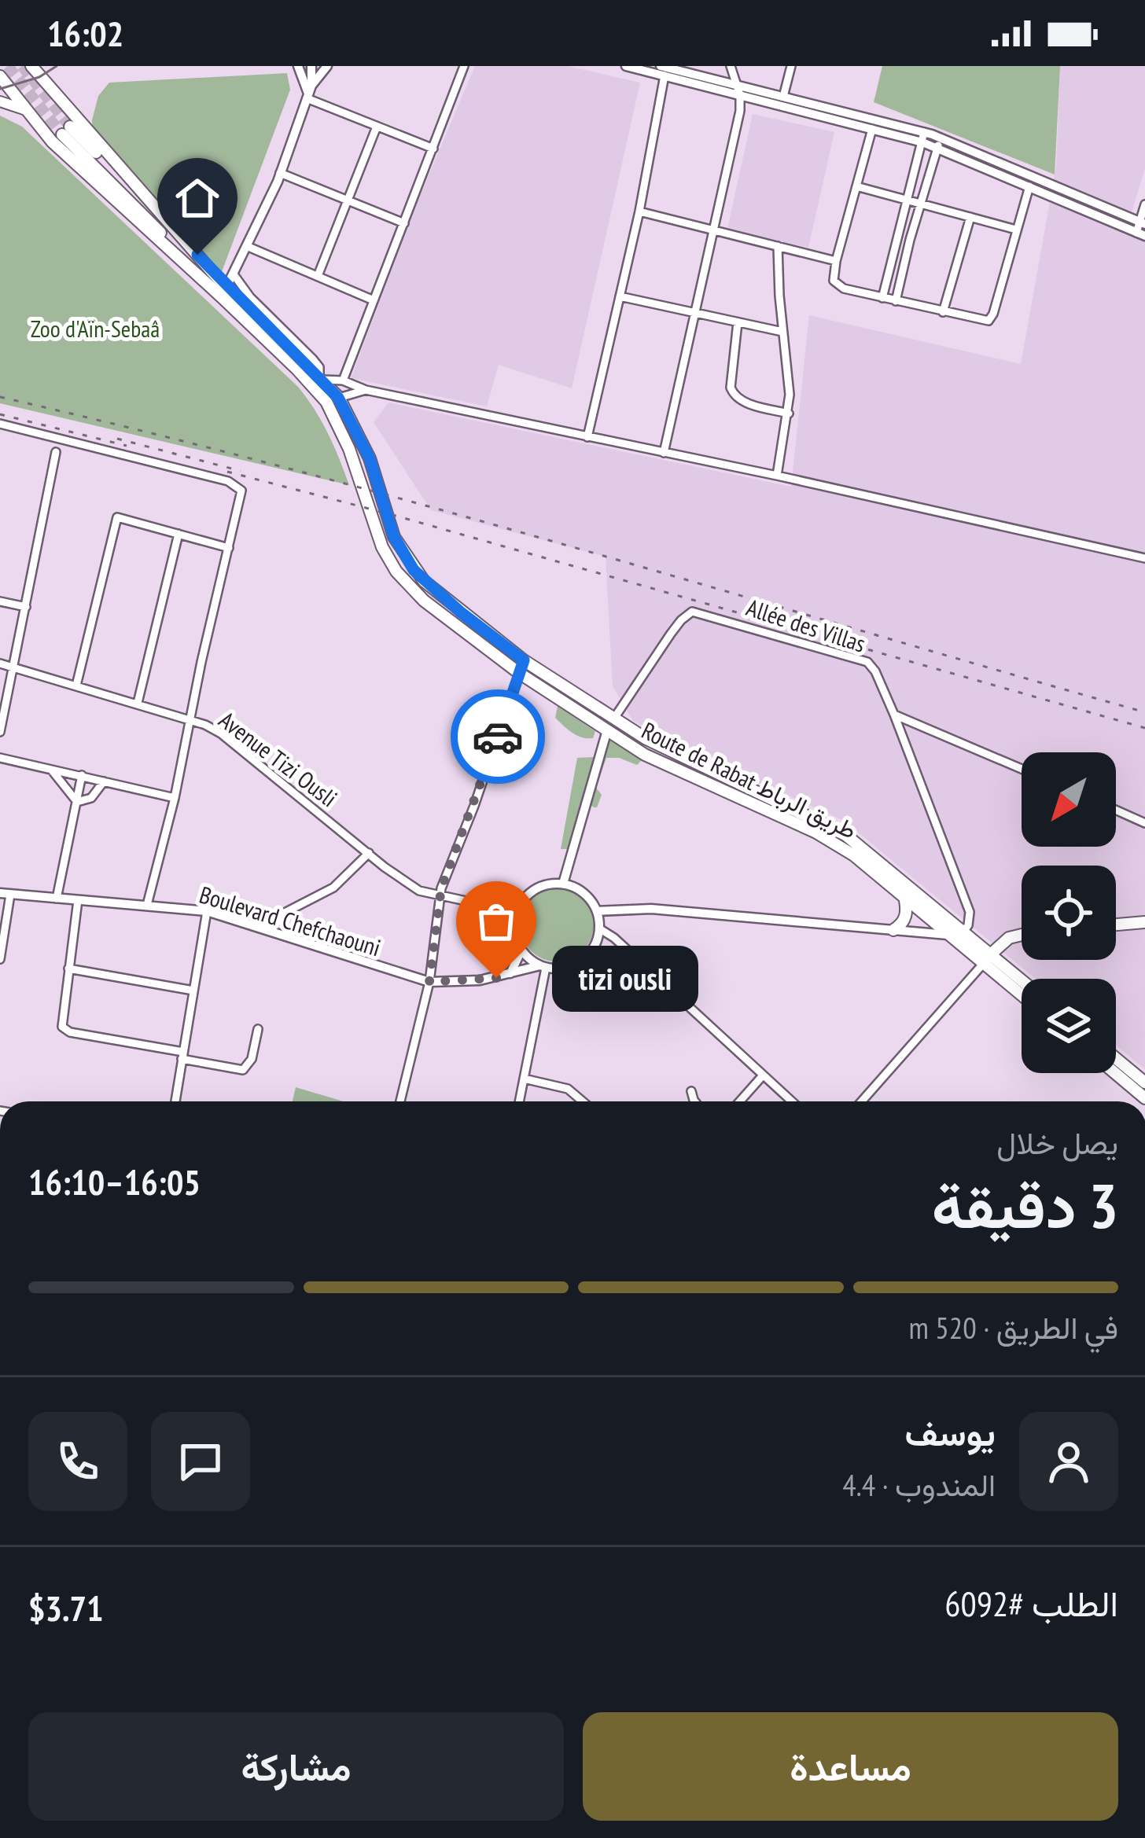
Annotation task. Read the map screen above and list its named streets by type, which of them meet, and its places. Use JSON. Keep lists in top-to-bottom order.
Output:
{
  "streets": {
    "main road": ["Route de Rabat طريق الرباط"],
    "street": ["Allée des Villas", "Avenue Tizi Ousli", "Boulevard Chefchaouni"]
  },
  "crossings": [
    ["Allée des Villas", "Route de Rabat طريق الرباط"],
    ["Avenue Tizi Ousli", "Boulevard Chefchaouni"]
  ],
  "parks": ["Zoo d'Aïn-Sebaâ"],
  "places": ["tizi ousli"],
  "north": "bottom left",
  "page": {
    "status": "16:02",
    "bubble": "tizi ousli",
    "heading": ["3 دقيقة", "يصل خلال", "16:05–16:10"],
    "panel": [
      "يوسف",
      "المندوب · 4.4",
      "الطلب #6092",
      "$3.71"
    ],
    "bar": "في الطريق · 520 m",
    "buttons": ["مساعدة", "مشاركة"]
  }
}
